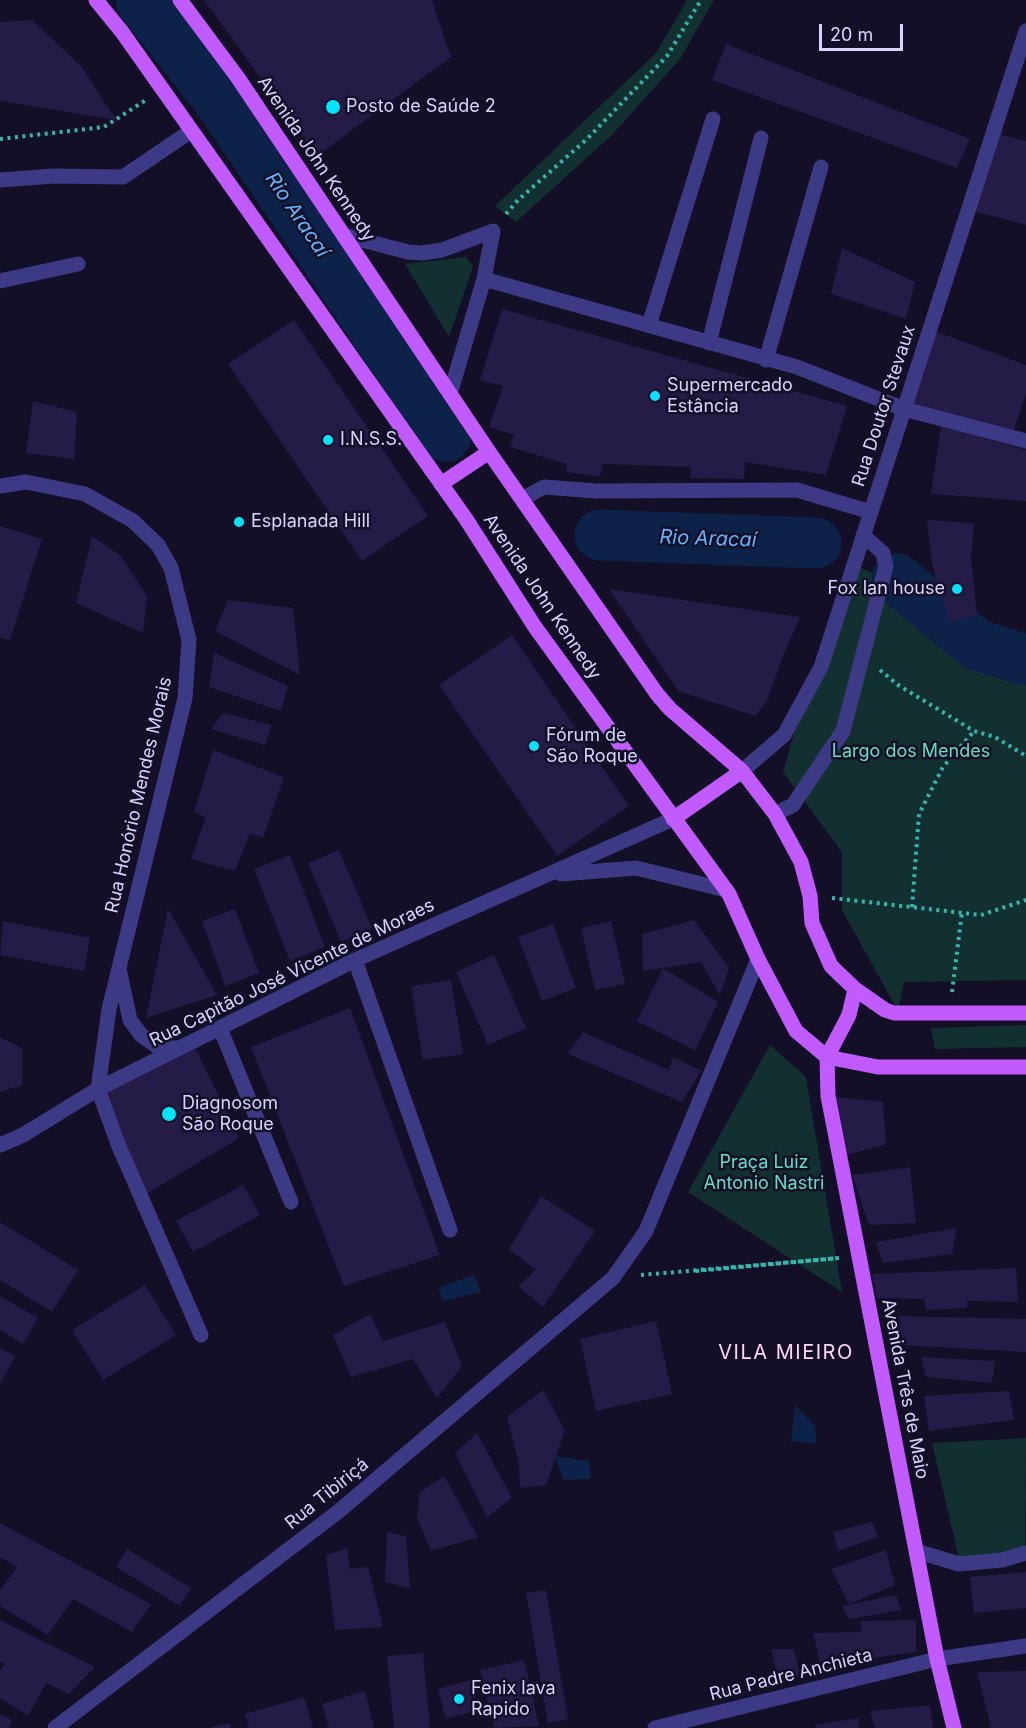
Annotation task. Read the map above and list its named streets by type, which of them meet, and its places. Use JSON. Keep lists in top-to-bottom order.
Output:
{
  "streets": {
    "main road": ["Avenida John Kennedy", "Avenida Três de Maio"],
    "street": [
      "Rua Doutor Stevaux",
      "Rua Honório Mendes Morais",
      "Rua Capitão José Vicente de Moraes",
      "Rua Tibiriçá",
      "Rua Padre Anchieta"
    ]
  },
  "crossings": [
    ["Avenida John Kennedy", "Rua Doutor Stevaux"],
    ["Avenida John Kennedy", "Rua Capitão José Vicente de Moraes"],
    ["Avenida John Kennedy", "Avenida Três de Maio"],
    ["Rua Honório Mendes Morais", "Rua Capitão José Vicente de Moraes"],
    ["Avenida Três de Maio", "Rua Padre Anchieta"]
  ],
  "districts": ["VILA MIEIRO"],
  "water": ["Rio Aracaí"],
  "parks": ["Largo dos Mendes", "Praça Luiz Antonio Nastri"],
  "places": [
    "Posto de Saúde 2",
    "Supermercado Estância",
    "I.N.S.S.",
    "Esplanada Hill",
    "Fox lan house",
    "Fórum de São Roque",
    "Diagnosom São Roque",
    "Fenix lava Rapido"
  ],
  "scale_bar": "20 m"
}
